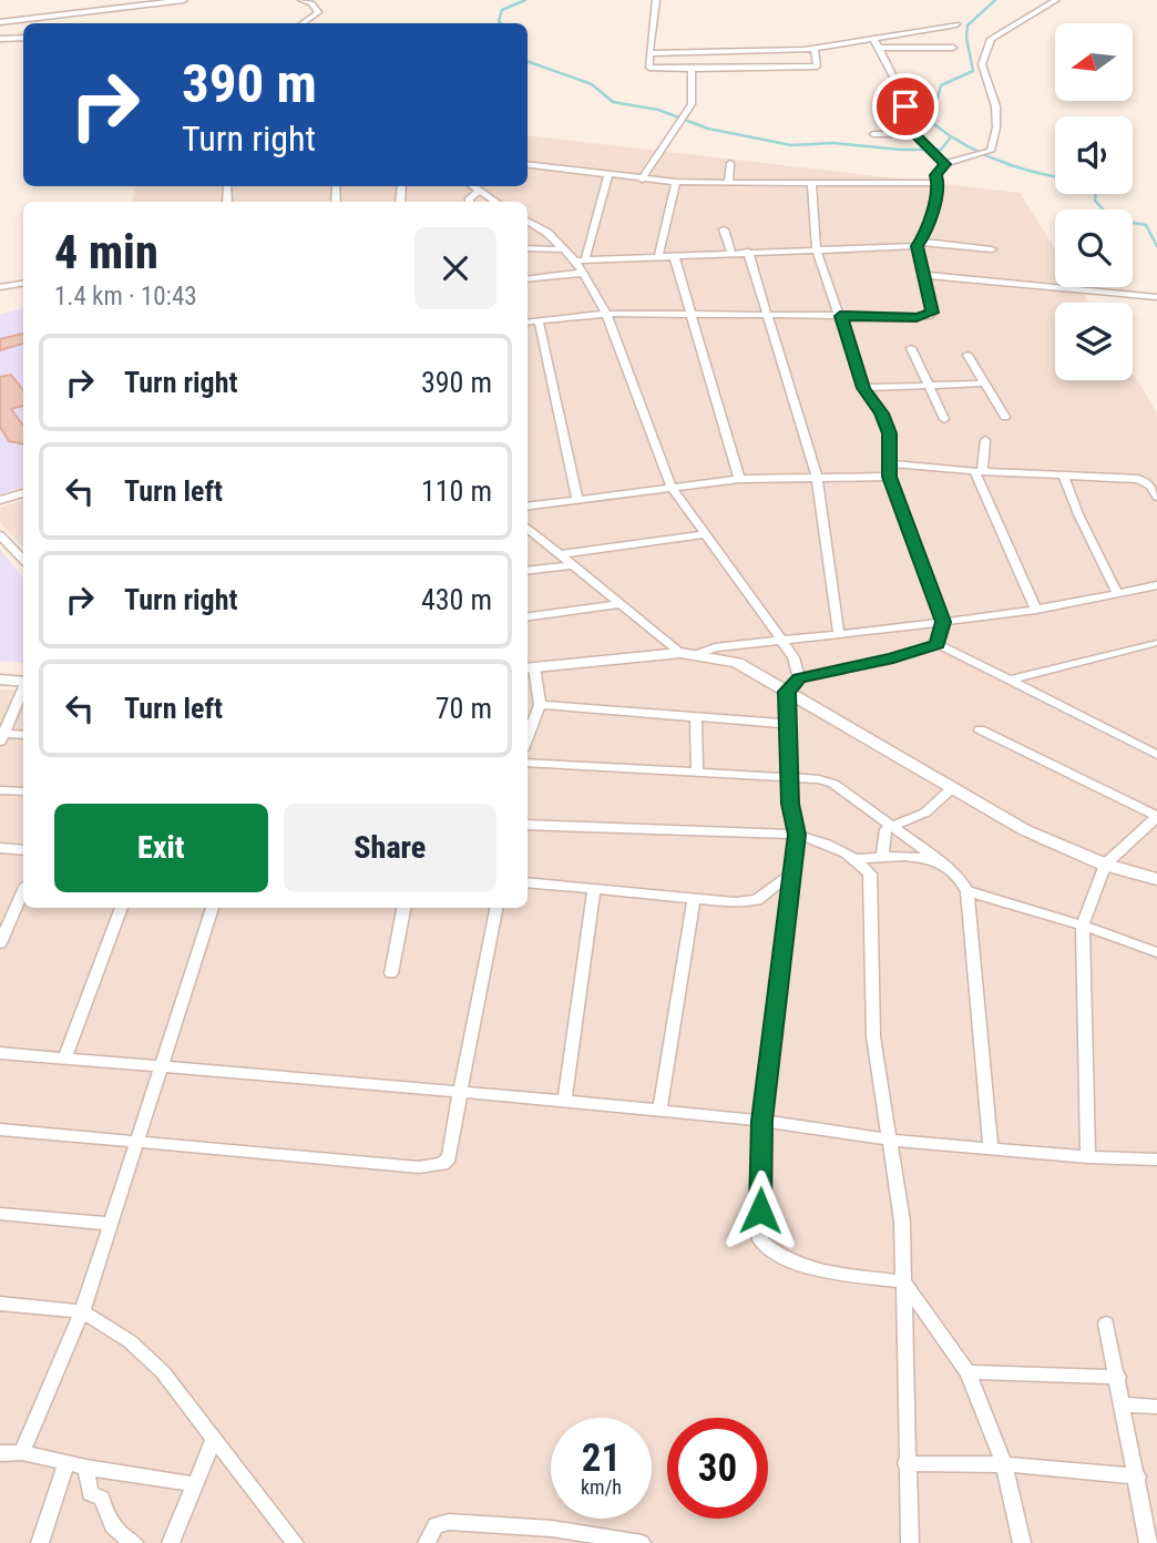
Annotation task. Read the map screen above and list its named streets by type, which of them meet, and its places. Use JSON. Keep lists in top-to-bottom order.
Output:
{
  "north": "left",
  "page": {
    "turn": ["390 m", "Turn right"],
    "heading": ["4 min", "1.4 km · 10:43"],
    "list": [
      {
        "name": "Turn right",
        "value": "390 m"
      },
      {
        "name": "Turn left",
        "value": "110 m"
      },
      {
        "name": "Turn right",
        "value": "430 m"
      },
      {
        "name": "Turn left",
        "value": "70 m"
      }
    ],
    "buttons": ["Exit", "Share"],
    "speed": "21 km/h",
    "limit": "30"
  }
}
